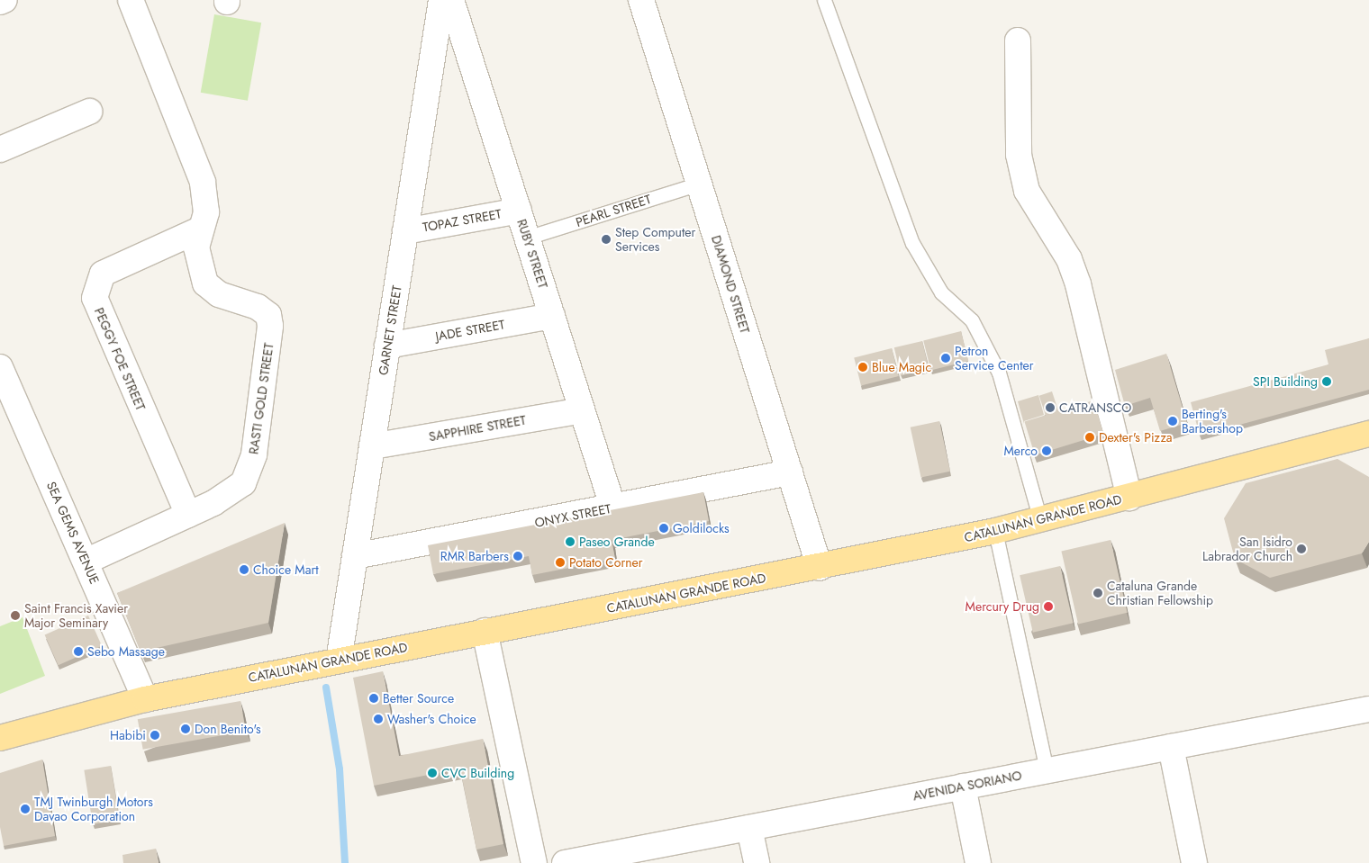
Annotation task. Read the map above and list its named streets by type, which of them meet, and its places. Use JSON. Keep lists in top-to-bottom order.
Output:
{
  "streets": {
    "main road": ["CATALUNAN GRANDE ROAD"],
    "street": [
      "TOPAZ STREET",
      "RUBY STREET",
      "DIAMOND STREET",
      "GARNET STREET",
      "JADE STREET",
      "PEGGY FOE STREET",
      "RASTI GOLD STREET",
      "SAPPHIRE STREET",
      "ONYX STREET",
      "SEA GEMS AVENUE",
      "AVENIDA SORIANO"
    ],
    "lane": ["PEARL STREET"]
  },
  "crossings": [
    ["PEARL STREET", "RUBY STREET"],
    ["PEARL STREET", "DIAMOND STREET"],
    ["TOPAZ STREET", "RUBY STREET"],
    ["TOPAZ STREET", "GARNET STREET"],
    ["RUBY STREET", "JADE STREET"],
    ["RUBY STREET", "SAPPHIRE STREET"],
    ["RUBY STREET", "ONYX STREET"],
    ["DIAMOND STREET", "ONYX STREET"],
    ["DIAMOND STREET", "CATALUNAN GRANDE ROAD"],
    ["GARNET STREET", "JADE STREET"],
    ["GARNET STREET", "SAPPHIRE STREET"],
    ["GARNET STREET", "ONYX STREET"],
    ["GARNET STREET", "CATALUNAN GRANDE ROAD"],
    ["PEGGY FOE STREET", "RASTI GOLD STREET"],
    ["RASTI GOLD STREET", "SEA GEMS AVENUE"],
    ["CATALUNAN GRANDE ROAD", "SEA GEMS AVENUE"]
  ],
  "places": [
    "Step Computer Services",
    "Petron Service Center",
    "Blue Magic",
    "SPI Building",
    "CATRANSCO",
    "Berting's Barbershop",
    "Dexter's Pizza",
    "Merco",
    "Goldilocks",
    "Paseo Grande",
    "San Isidro Labrador Church",
    "RMR Barbers",
    "Potato Corner",
    "Choice Mart",
    "Cataluna Grande Christian Fellowship",
    "Mercury Drug",
    "Saint Francis Xavier Major Seminary",
    "Sebo Massage",
    "Better Source",
    "Washer's Choice",
    "Don Benito's",
    "Habibi",
    "CVC Building",
    "TMJ Twinburgh Motors Davao Corporation"
  ]
}
